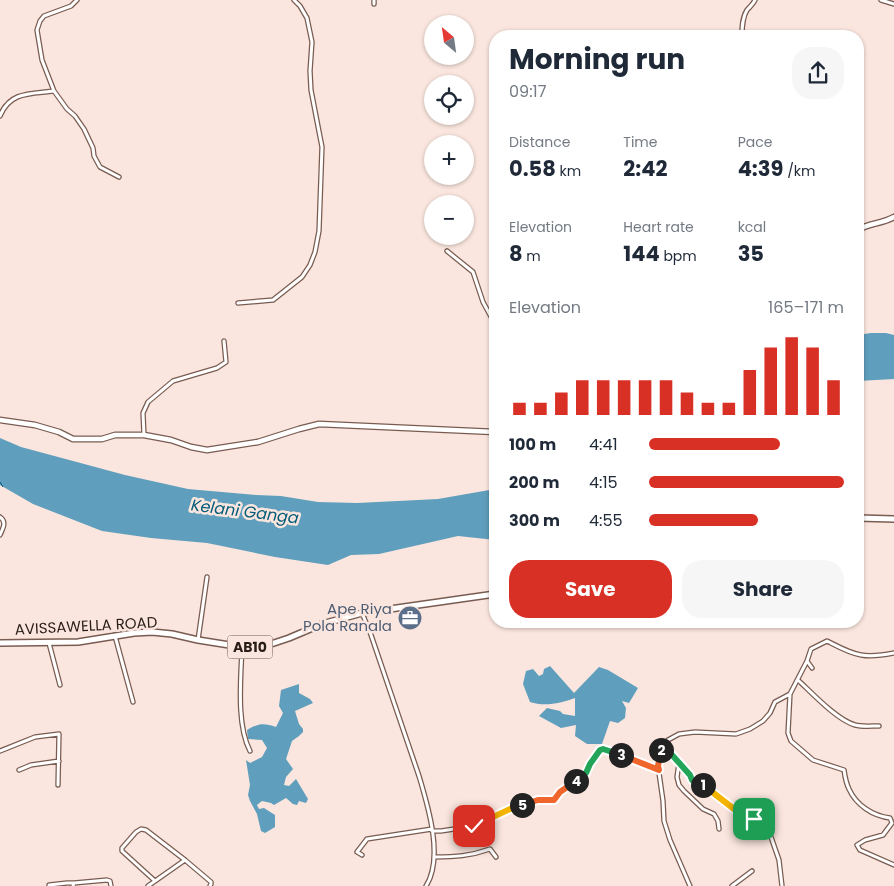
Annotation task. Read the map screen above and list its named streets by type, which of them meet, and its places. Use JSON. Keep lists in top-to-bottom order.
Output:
{
  "streets": {
    "main road": ["AVISSAWELLA ROAD", "AB10"]
  },
  "water": ["Kelani Ganga"],
  "places": {
    "office": ["Ape Riya Pola Ranala"]
  },
  "north": "top left",
  "page": {
    "map_buttons": ["+", "−"],
    "heading": ["Morning run", "09:17"],
    "stats": [
      ["Distance", "0.58 km"],
      ["Time", "2:42"],
      ["Pace", "4:39 /km"],
      ["Elevation", "8 m"],
      ["Heart rate", "144 bpm"],
      ["kcal", "35"]
    ],
    "chart": ["Elevation", "165–171 m"],
    "list": [
      {
        "name": "100 m",
        "note": "4:41"
      },
      {
        "name": "200 m",
        "note": "4:15"
      },
      {
        "name": "300 m",
        "note": "4:55"
      }
    ],
    "buttons": ["Save", "Share"],
    "pins": [
      "2",
      "3",
      "4",
      "1",
      "5"
    ]
  }
}
